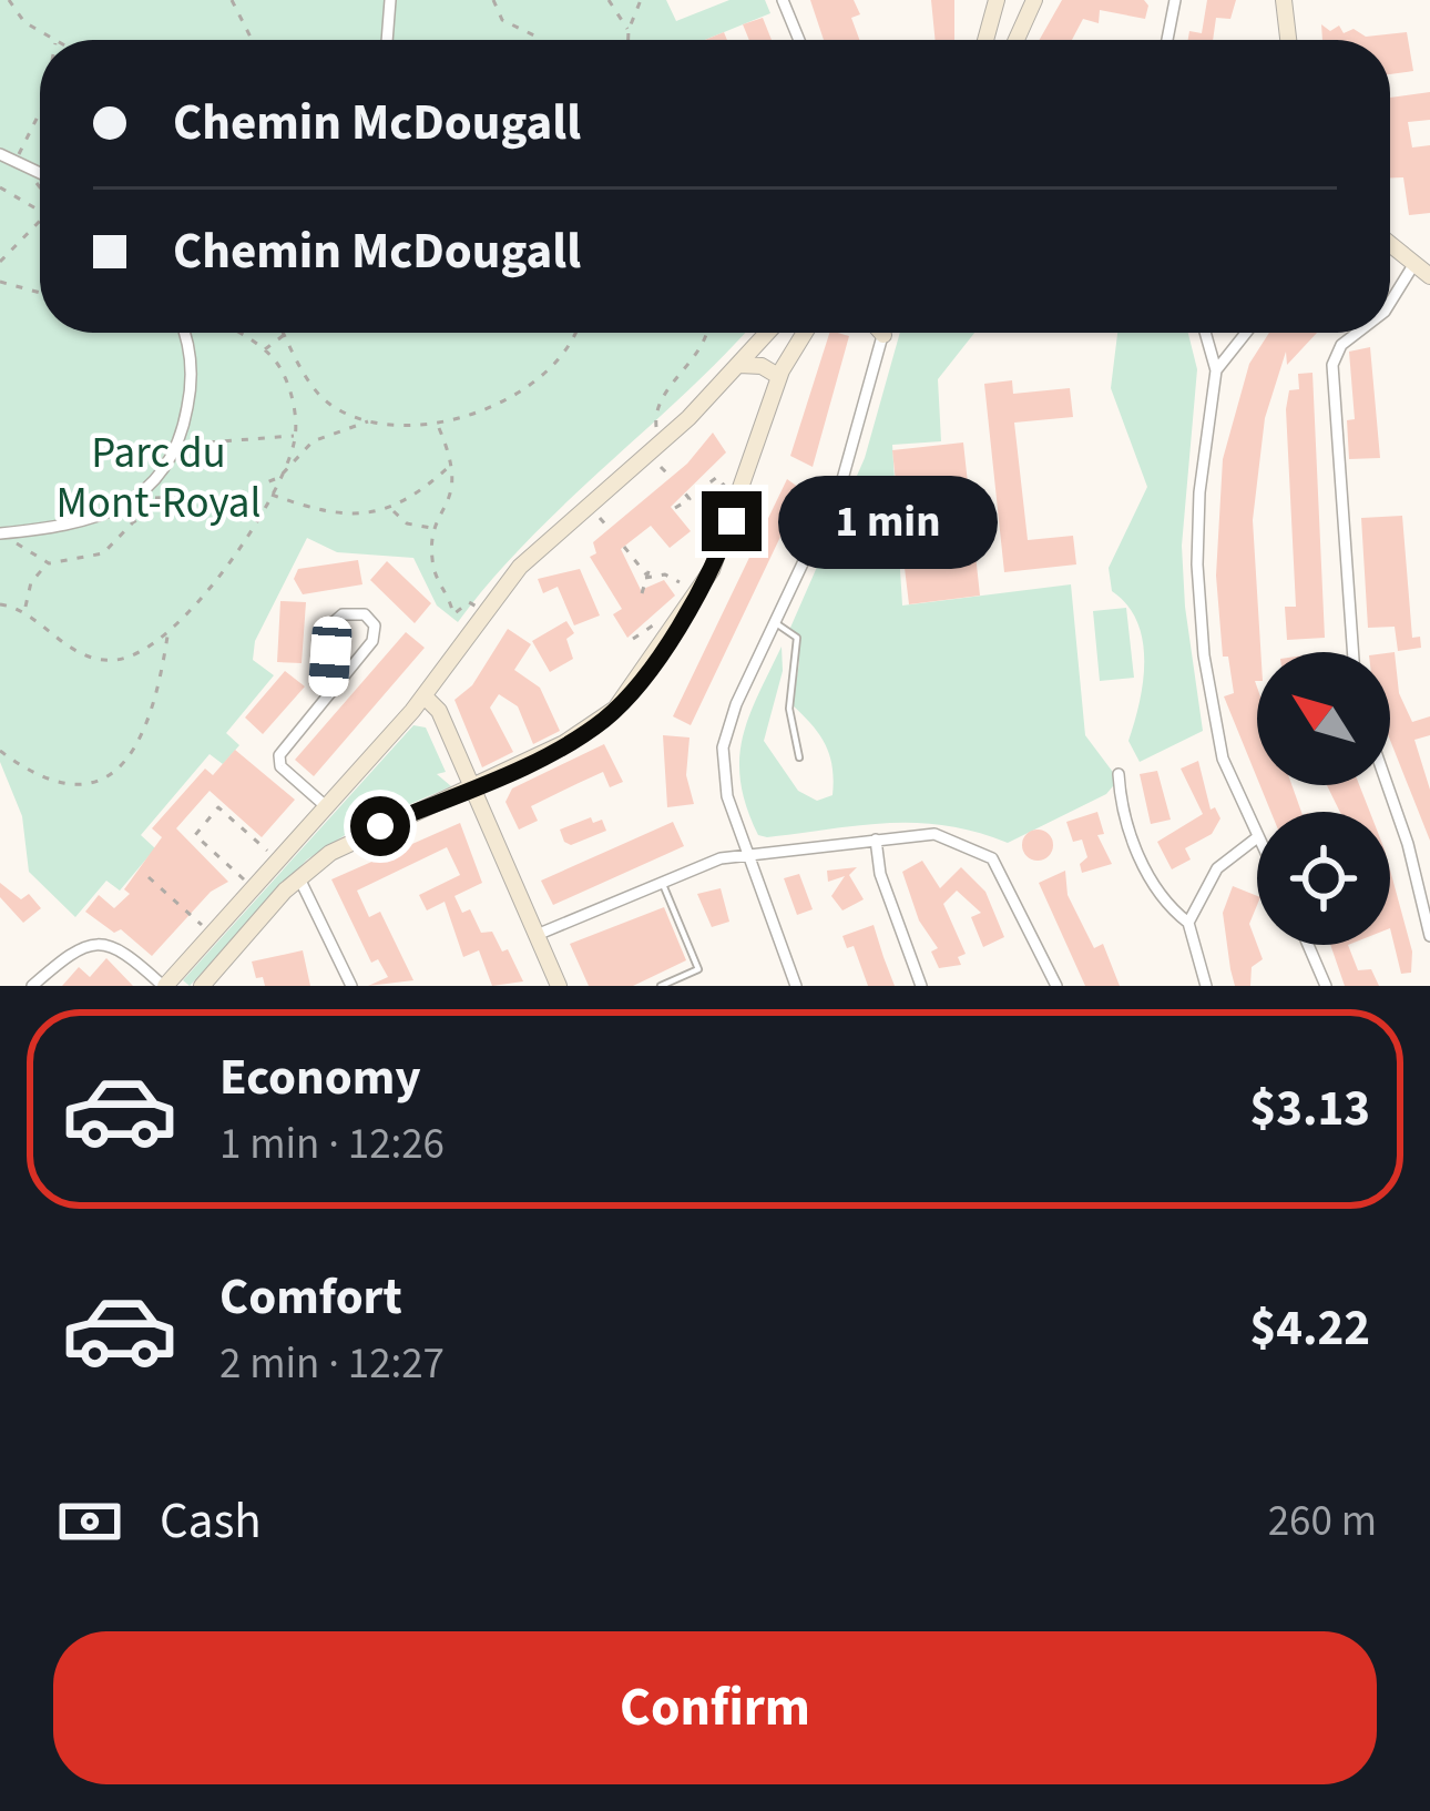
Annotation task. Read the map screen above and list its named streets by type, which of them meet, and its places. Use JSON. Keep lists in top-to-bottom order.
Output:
{
  "parks": ["Parc du Mont-Royal"],
  "north": "top left",
  "page": {
    "banner": ["Chemin McDougall", "Chemin McDougall"],
    "bubble": "1 min",
    "list": [
      {
        "name": "Economy",
        "note": "1 min · 12:26",
        "value": "$3.13"
      },
      {
        "name": "Comfort",
        "note": "2 min · 12:27",
        "value": "$4.22"
      }
    ],
    "pay": ["Cash", "260 m"],
    "buttons": "Confirm"
  }
}
